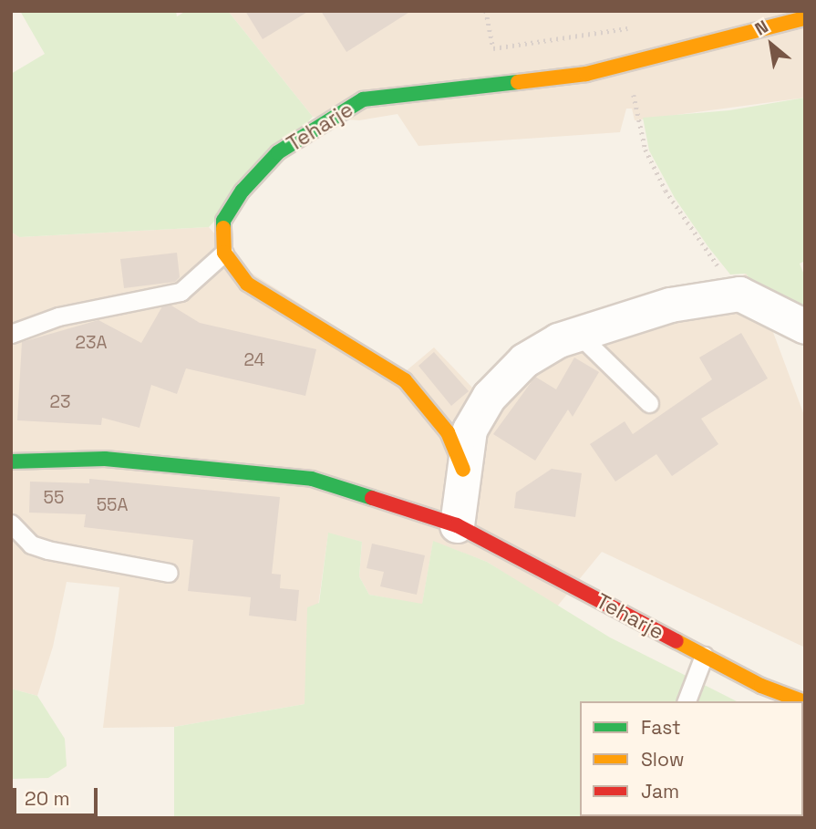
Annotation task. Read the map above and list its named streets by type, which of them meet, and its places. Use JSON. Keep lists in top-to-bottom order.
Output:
{
  "streets": {
    "street": ["Teharje"]
  },
  "house_numbers": [
    "23A",
    "24",
    "23",
    "55",
    "55A"
  ],
  "legend": ["Fast", "Slow", "Jam"],
  "scale_bar": "20 m",
  "north": "top left"
}
